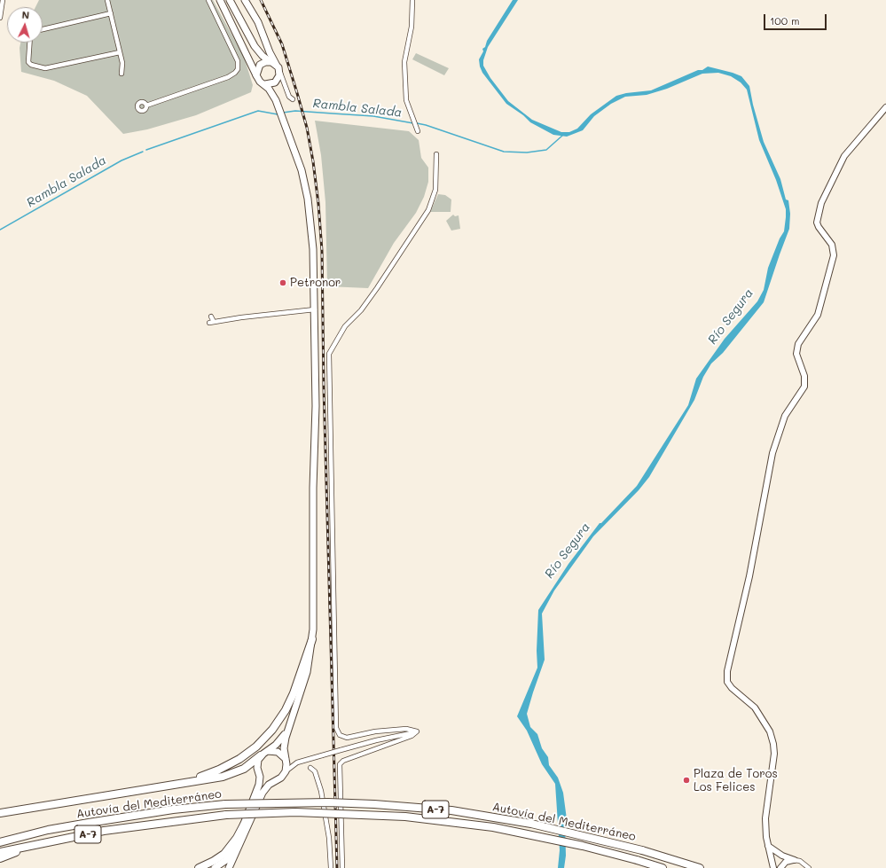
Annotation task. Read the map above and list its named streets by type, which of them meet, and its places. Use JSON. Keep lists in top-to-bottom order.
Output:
{
  "streets": {
    "highway": ["Autovía del Mediterráneo", "A-7"]
  },
  "water": ["Rambla Salada", "Río Segura"],
  "places": ["Petronor", "Plaza de Toros Los Felices"],
  "scale_bar": "100 m",
  "north": "top"
}
